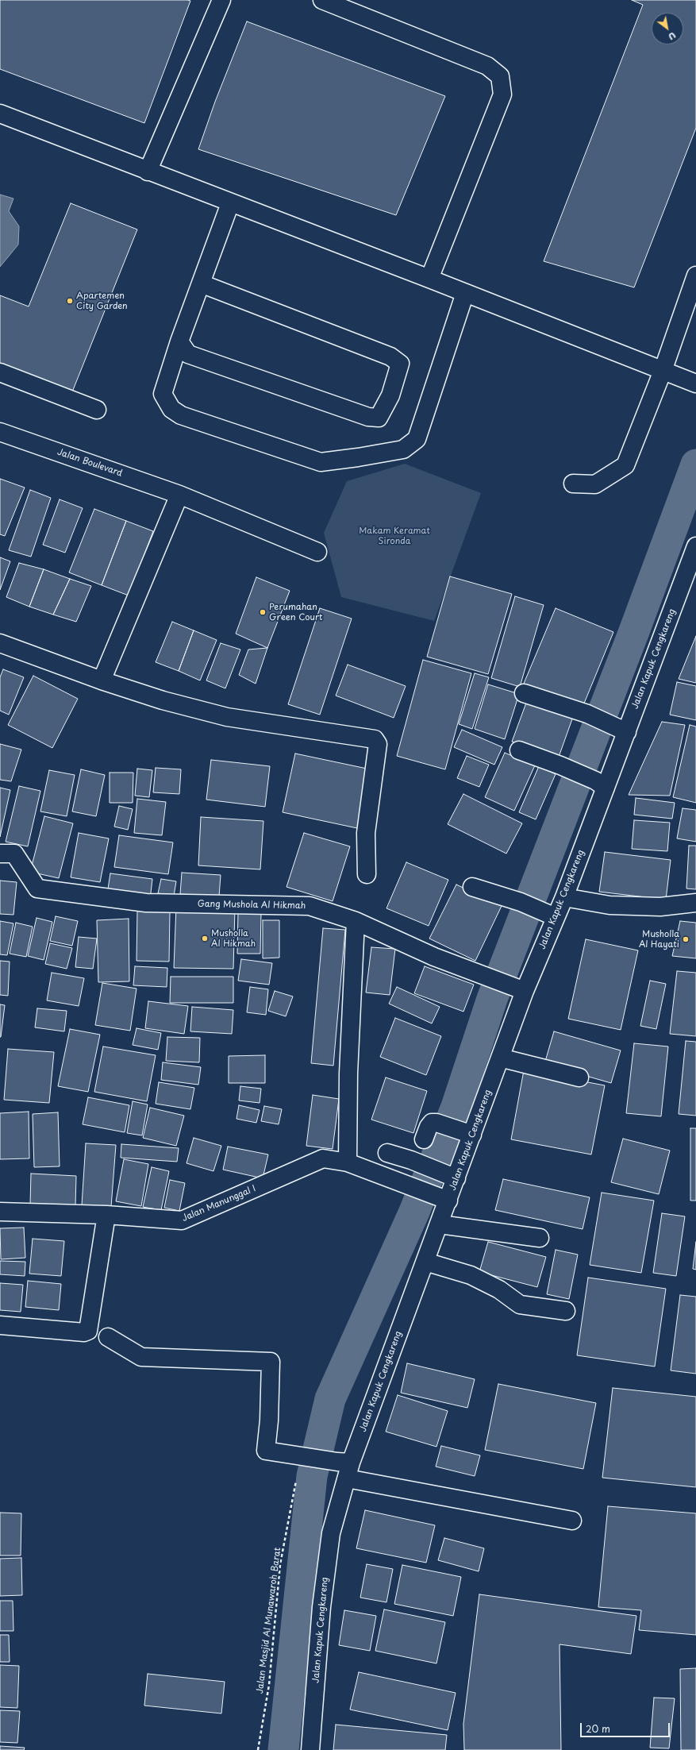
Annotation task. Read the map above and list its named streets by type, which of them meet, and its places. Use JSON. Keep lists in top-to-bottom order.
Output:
{
  "streets": {
    "street": [
      "Jalan Boulevard",
      "Jalan Kapuk Cengkareng",
      "Gang Mushola Al Hikmah",
      "Jalan Manunggal I"
    ],
    "path": ["Jalan Masjid Al Munawaroh Barat"]
  },
  "crossings": [
    ["Jalan Kapuk Cengkareng", "Jalan Manunggal I"]
  ],
  "parks": ["Makam Keramat Sironda"],
  "places": [
    "Apartemen City Garden",
    "Perumahan Green Court",
    "Musholla Al Hikmah",
    "Musholla Al Hayati"
  ],
  "scale_bar": "20 m",
  "north": "bottom right"
}
